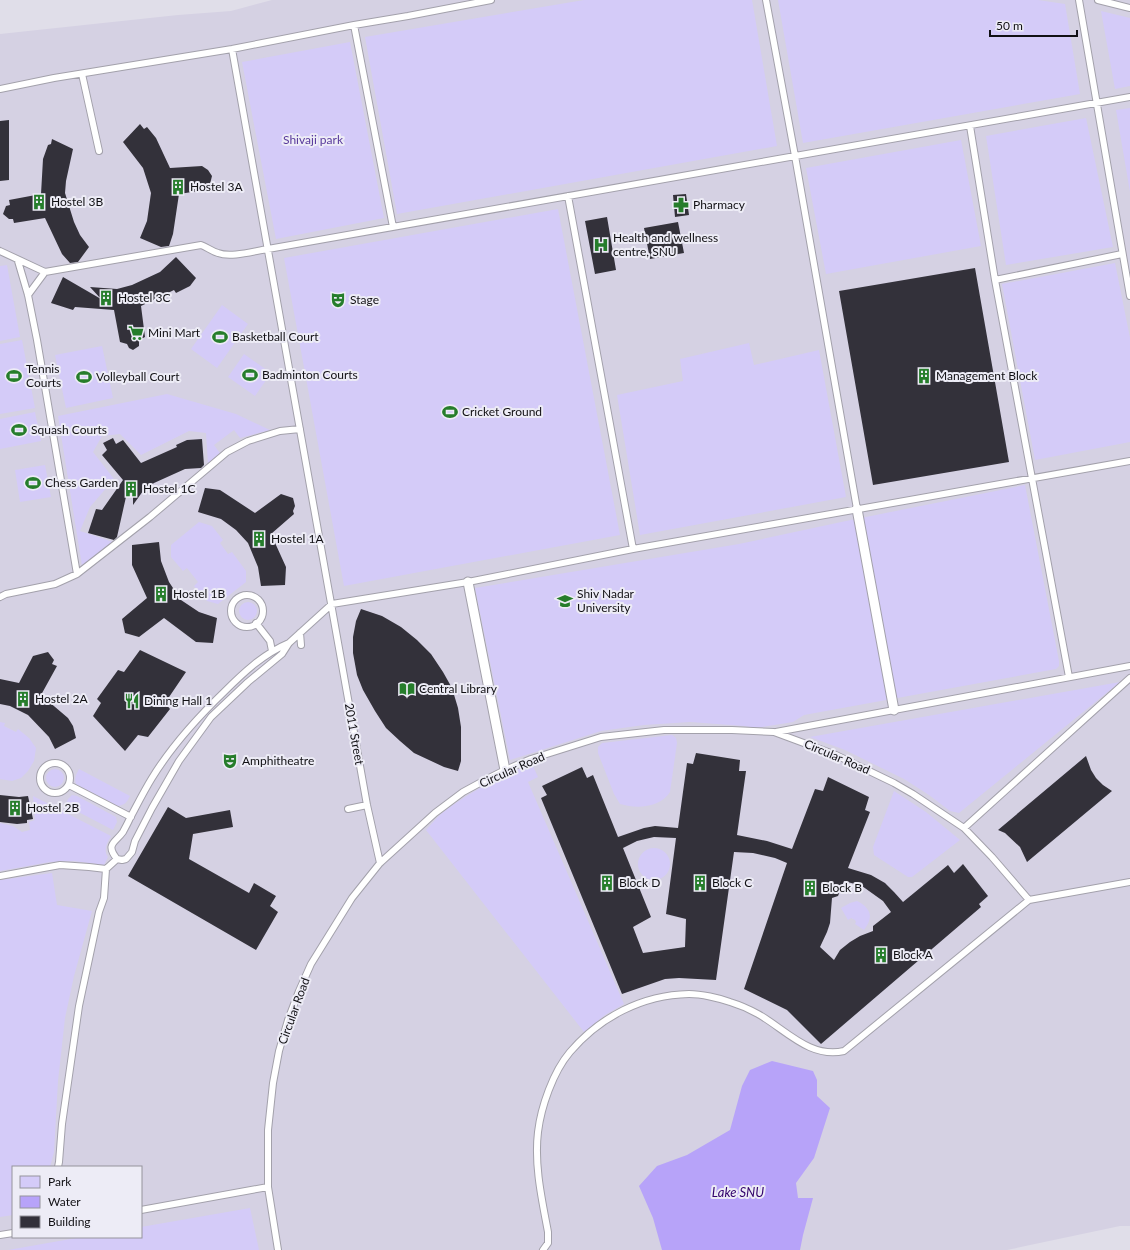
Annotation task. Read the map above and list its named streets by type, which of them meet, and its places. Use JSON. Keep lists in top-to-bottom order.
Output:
{
  "streets": {
    "lane": ["2011 Street", "Circular Road"]
  },
  "crossings": [
    ["2011 Street", "Circular Road"]
  ],
  "water": ["Lake SNU"],
  "parks": ["Shivaji park"],
  "places": {
    "building": [
      "Hostel 3A",
      "Hostel 3B",
      "Hostel 3C",
      "Management Block",
      "Hostel 1C",
      "Hostel 1A",
      "Hostel 1B",
      "Hostel 2A",
      "Hostel 2B",
      "Block D",
      "Block C",
      "Block B",
      "Block A"
    ],
    "pharmacy": ["Pharmacy"],
    "hospital": ["Health and wellness centre, SNU"],
    "theatre": ["Stage", "Amphitheatre"],
    "supermarket": ["Mini Mart"],
    "sports": [
      "Basketball Court",
      "Badminton Courts",
      "Tennis Courts",
      "Volleyball Court",
      "Cricket Ground",
      "Squash Courts",
      "Chess Garden"
    ],
    "school or university": ["Shiv Nadar University"],
    "library": ["Central Library"],
    "restaurant": ["Dining Hall 1"]
  },
  "legend": ["Park", "Water", "Building"],
  "scale_bar": "50 m"
}
